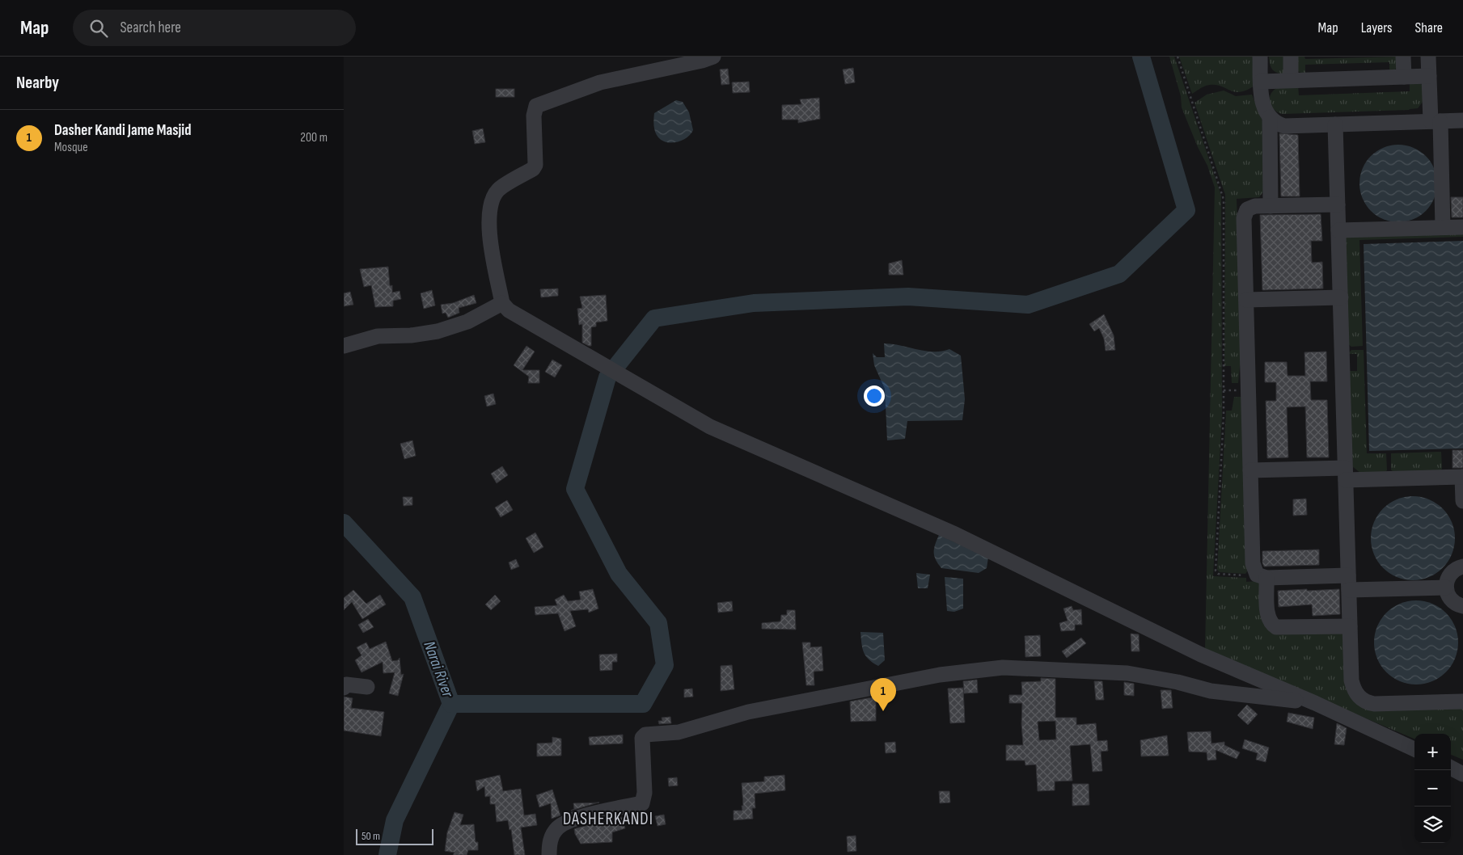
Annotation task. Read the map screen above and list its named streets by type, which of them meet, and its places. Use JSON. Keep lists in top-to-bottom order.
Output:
{
  "districts": ["DASHERKANDI"],
  "water": ["Narai River"],
  "scale_bar": "50 m",
  "page": {
    "header": "Map",
    "search": "Search here",
    "nav": ["Map", "Layers", "Share"],
    "heading": "Nearby",
    "list": [
      {
        "mark": "1",
        "name": "Dasher Kandi Jame Masjid",
        "note": "Mosque",
        "value": "200 m"
      }
    ],
    "pins": "1",
    "map_buttons": ["+", "−"],
    "scale": "50 m"
  }
}
